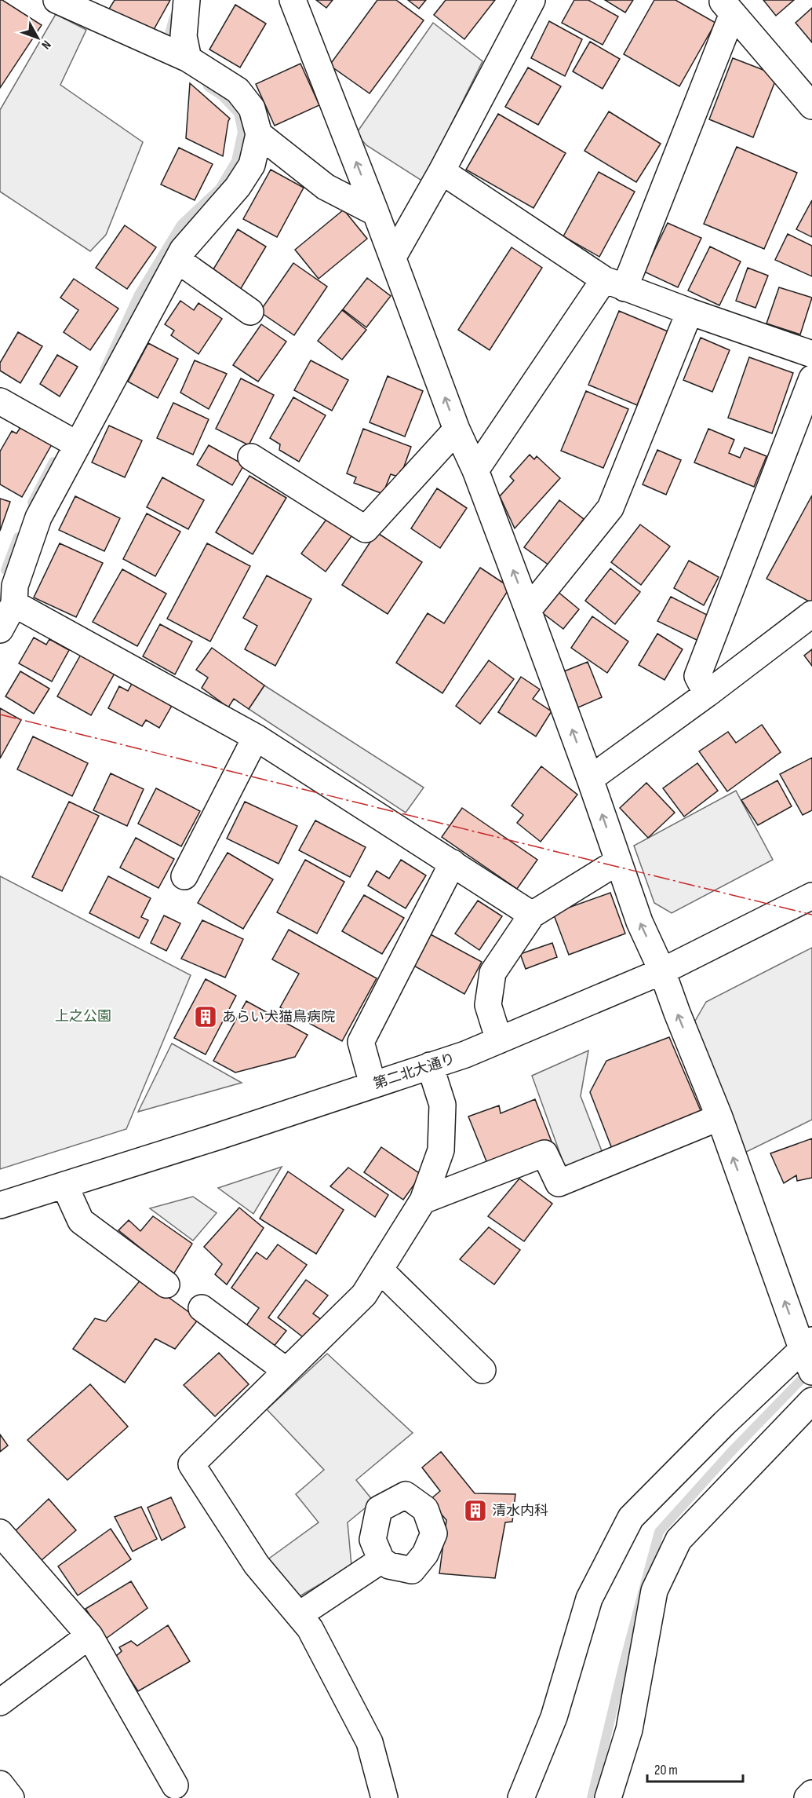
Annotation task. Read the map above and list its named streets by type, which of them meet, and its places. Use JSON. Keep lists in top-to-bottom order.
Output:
{
  "streets": {
    "street": ["第二北大通り"]
  },
  "parks": ["上之公園"],
  "places": {
    "building": ["あらい犬猫鳥病院", "清水内科"]
  },
  "scale_bar": "20 m",
  "north": "bottom right"
}
